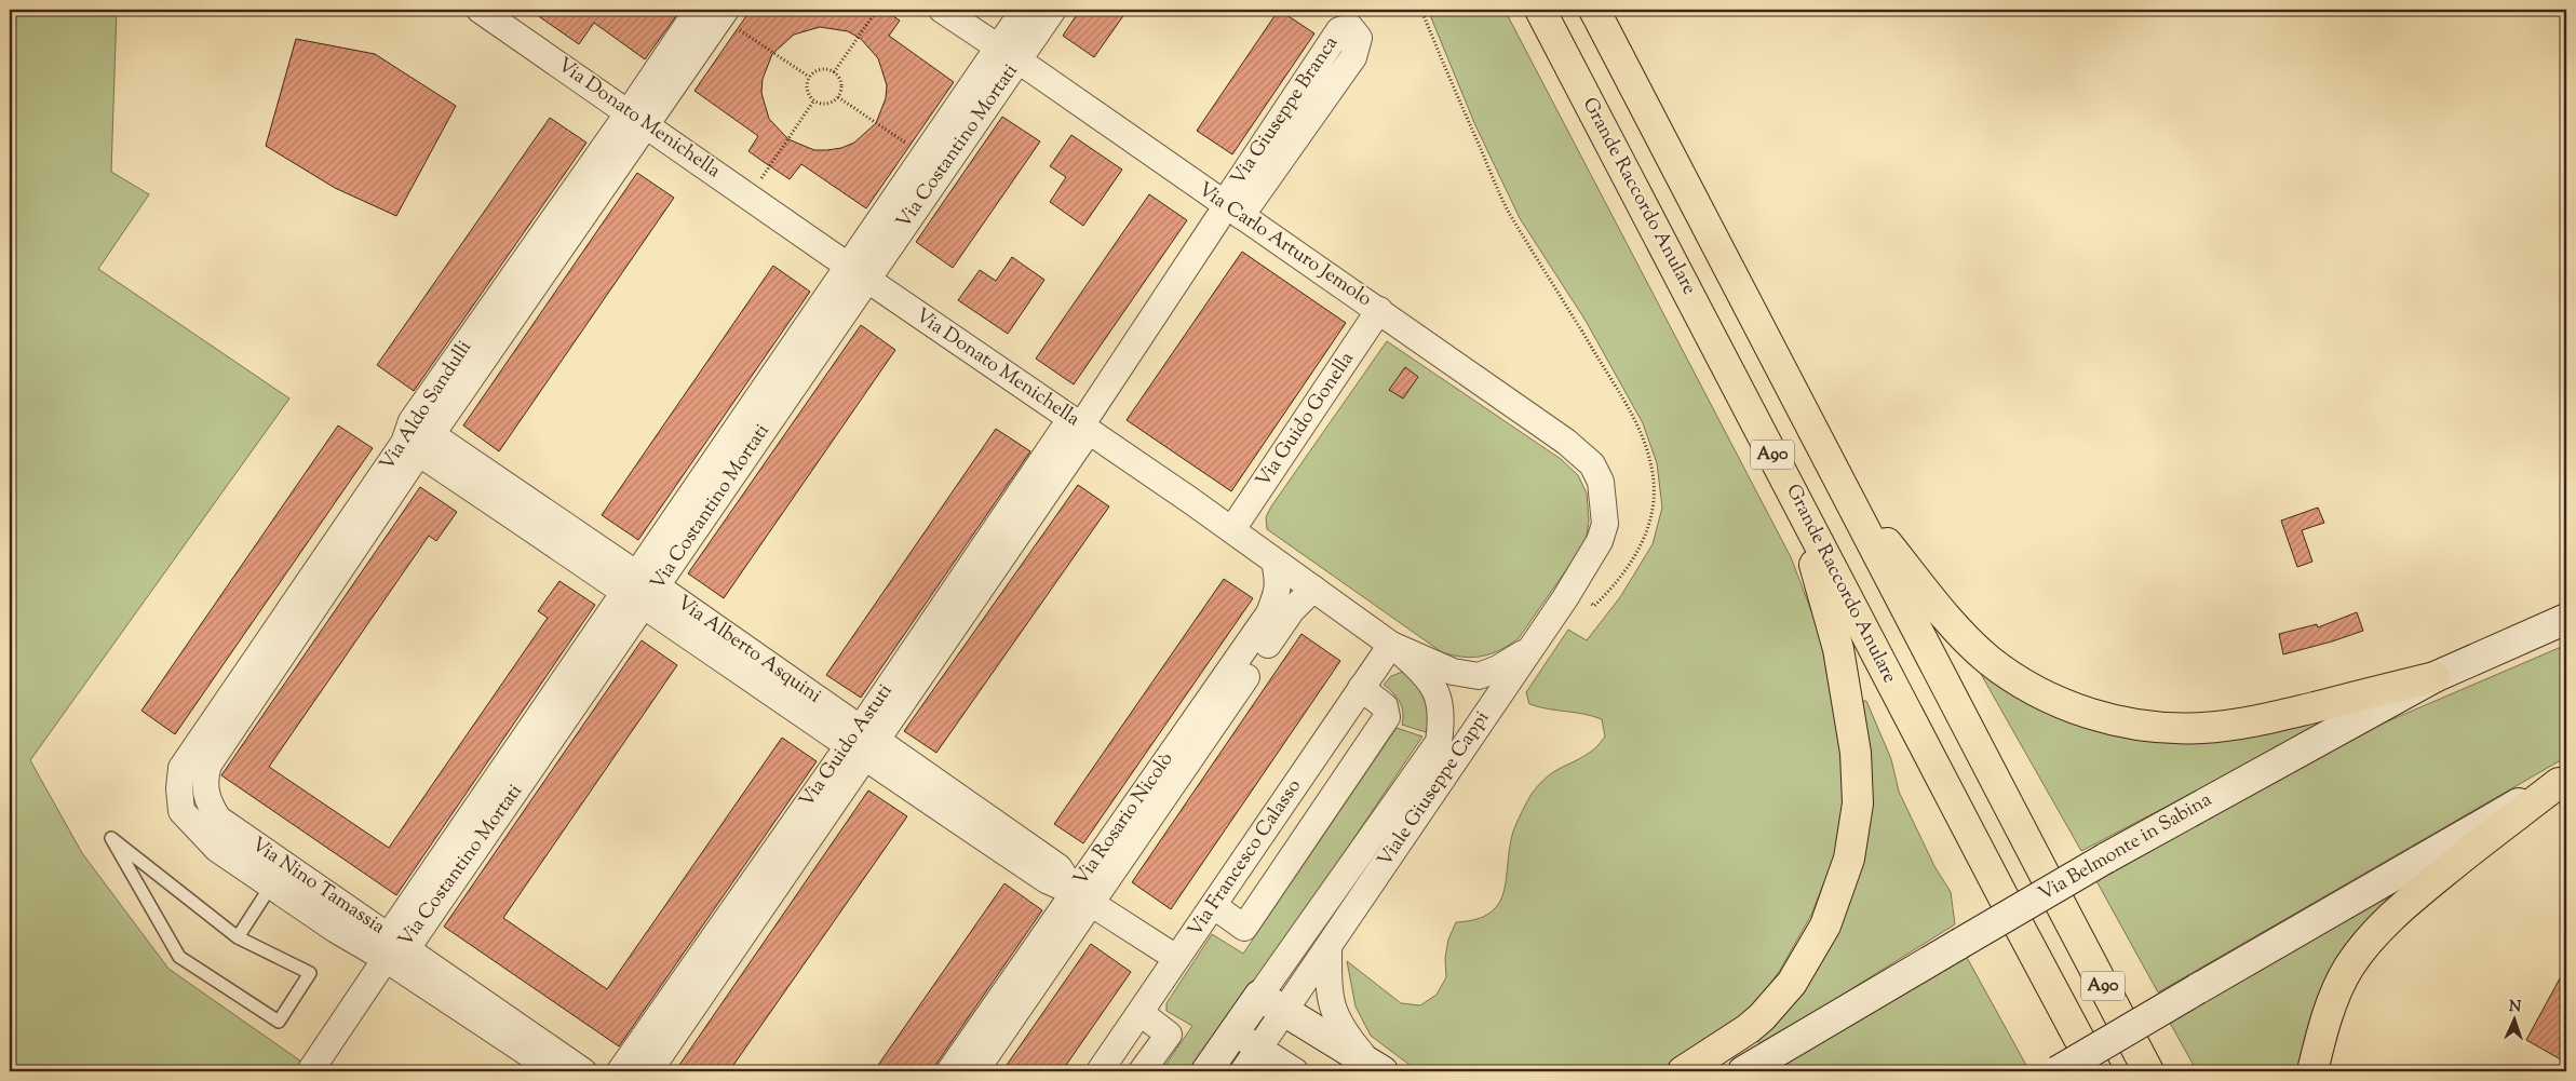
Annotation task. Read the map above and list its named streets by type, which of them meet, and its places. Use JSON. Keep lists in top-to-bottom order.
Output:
{
  "streets": {
    "highway": ["Grande Raccordo Anulare", "A90"],
    "main road": ["Viale Giuseppe Cappi", "Via Belmonte in Sabina"],
    "street": [
      "Via Giuseppe Branca",
      "Via Donato Menichella",
      "Via Costantino Mortati",
      "Via Carlo Arturo Jemolo",
      "Via Aldo Sandulli",
      "Via Guido Gonella",
      "Via Alberto Asquini",
      "Via Guido Astuti",
      "Via Rosario Nicolò",
      "Via Francesco Calasso",
      "Via Nino Tamassia"
    ]
  },
  "crossings": [
    ["Via Giuseppe Branca", "Via Carlo Arturo Jemolo"],
    ["Via Giuseppe Branca", "Via Guido Astuti"],
    ["Via Donato Menichella", "Via Costantino Mortati"],
    ["Via Donato Menichella", "Via Aldo Sandulli"],
    ["Via Donato Menichella", "Via Guido Gonella"],
    ["Via Donato Menichella", "Via Guido Astuti"],
    ["Via Donato Menichella", "Viale Giuseppe Cappi"],
    ["Via Donato Menichella", "Via Rosario Nicolò"],
    ["Via Donato Menichella", "Via Francesco Calasso"],
    ["Via Costantino Mortati", "Via Carlo Arturo Jemolo"],
    ["Via Costantino Mortati", "Via Alberto Asquini"],
    ["Via Costantino Mortati", "Via Nino Tamassia"],
    ["Via Carlo Arturo Jemolo", "Via Guido Gonella"],
    ["Via Carlo Arturo Jemolo", "Via Guido Astuti"],
    ["Via Carlo Arturo Jemolo", "Viale Giuseppe Cappi"],
    ["Via Aldo Sandulli", "Via Alberto Asquini"],
    ["Via Aldo Sandulli", "Via Nino Tamassia"],
    ["Via Alberto Asquini", "Via Guido Astuti"],
    ["Via Alberto Asquini", "Via Rosario Nicolò"],
    ["Via Alberto Asquini", "Via Francesco Calasso"],
    ["Viale Giuseppe Cappi", "Via Francesco Calasso"]
  ],
  "north": "top"
}
